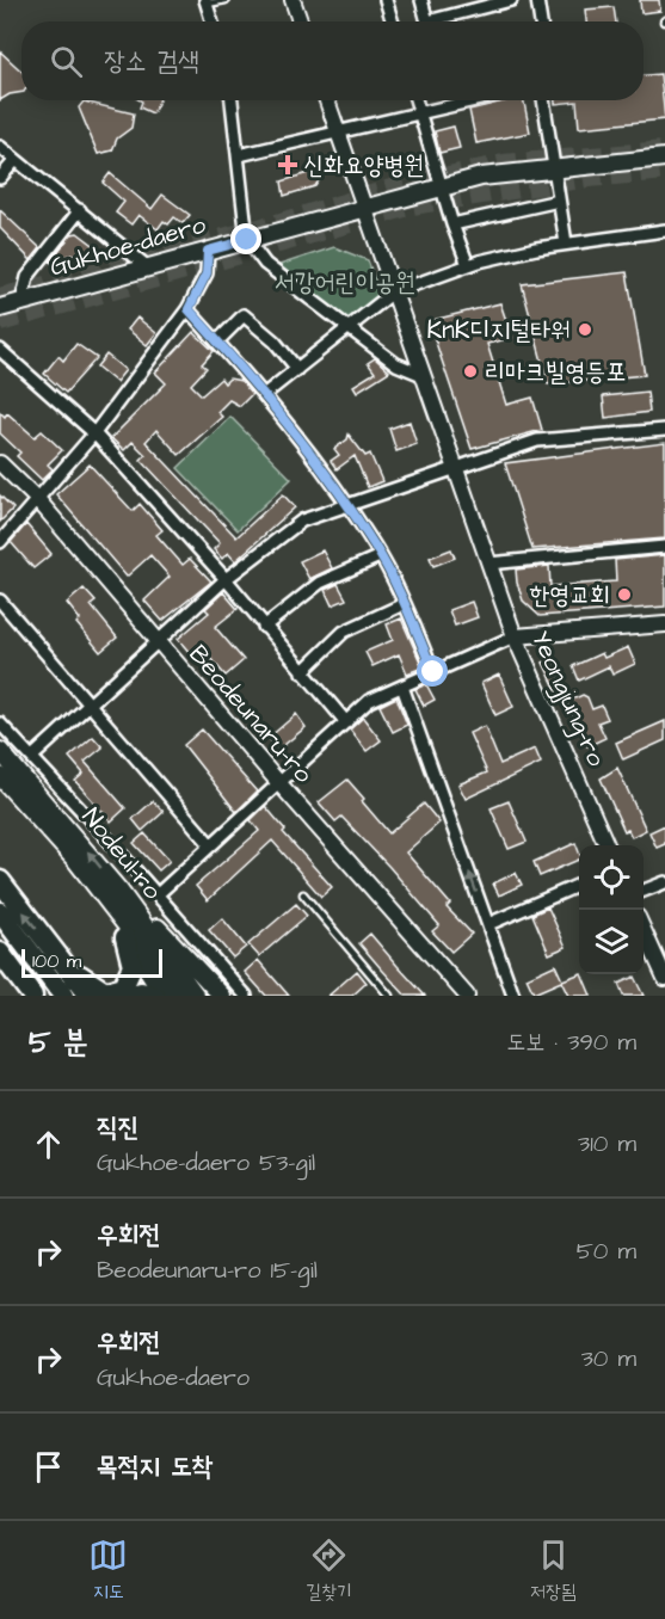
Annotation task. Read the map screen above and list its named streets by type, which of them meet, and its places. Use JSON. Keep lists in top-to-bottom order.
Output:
{
  "streets": {
    "main road": [
      "Gukhoe-daero",
      "Yeongjung-ro",
      "Beodeunaru-ro",
      "Nodeul-ro"
    ]
  },
  "crossings": [
    ["Gukhoe-daero", "Yeongjung-ro"]
  ],
  "parks": ["서강어린이공원"],
  "places": {
    "health": ["신화요양병원"],
    "other": ["KnK디지털타워", "리마크빌영등포", "한영교회"]
  },
  "scale_bar": "100 m",
  "page": {
    "search": "장소 검색",
    "scale": "100 m",
    "heading": ["5 분", "도보 · 390 m"],
    "list": [
      ["직진", "Gukhoe-daero 53-gil", "310 m"],
      ["우회전", "Beodeunaru-ro 15-gil", "50 m"],
      ["우회전", "Gukhoe-daero", "30 m"],
      "목적지 도착"
    ],
    "nav": ["지도", "길찾기", "저장됨"]
  }
}
